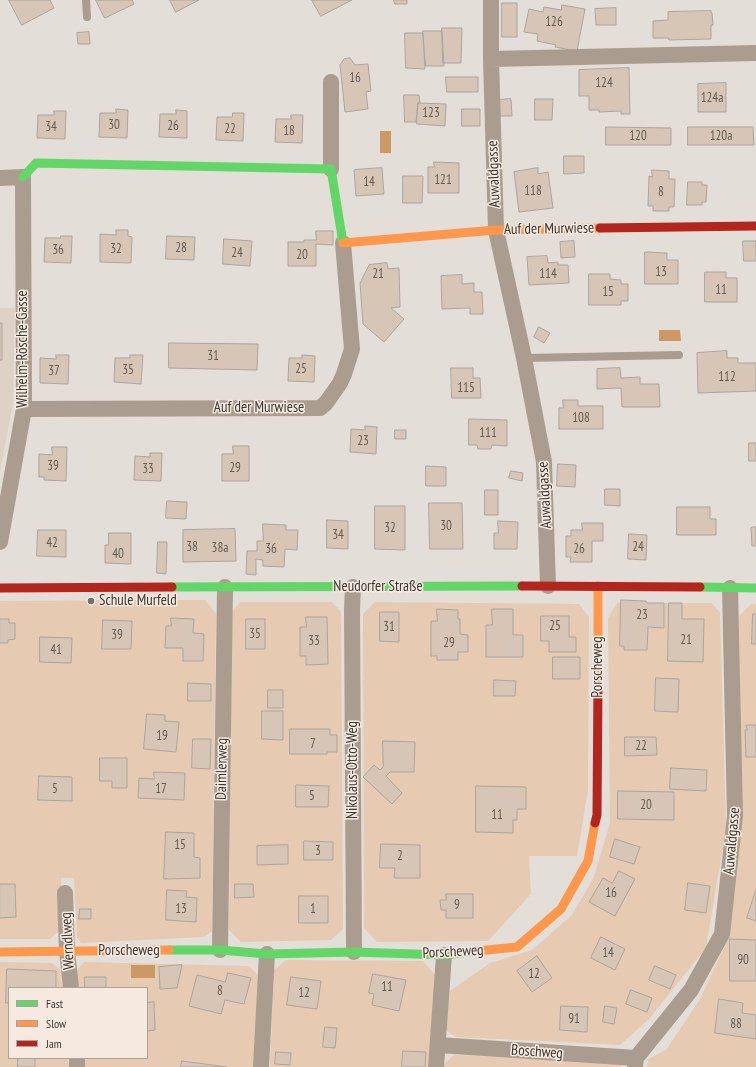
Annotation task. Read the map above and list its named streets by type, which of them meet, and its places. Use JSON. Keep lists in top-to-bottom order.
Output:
{
  "streets": {
    "street": [
      "Auwaldgasse",
      "Auf der Murwiese",
      "Wilhelm-Rösche-Gasse",
      "Neudorfer Straße",
      "Porscheweg",
      "Daimlerweg",
      "Nikolaus-Otto-Weg",
      "Werndlweg",
      "Boschweg"
    ]
  },
  "crossings": [
    ["Auwaldgasse", "Auf der Murwiese"],
    ["Auwaldgasse", "Neudorfer Straße"],
    ["Auwaldgasse", "Boschweg"],
    ["Auf der Murwiese", "Wilhelm-Rösche-Gasse"],
    ["Neudorfer Straße", "Porscheweg"],
    ["Neudorfer Straße", "Daimlerweg"],
    ["Neudorfer Straße", "Nikolaus-Otto-Weg"],
    ["Porscheweg", "Daimlerweg"],
    ["Porscheweg", "Nikolaus-Otto-Weg"],
    ["Porscheweg", "Werndlweg"]
  ],
  "places": ["Schule Murfeld"],
  "house_numbers": [
    "126",
    "16",
    "124",
    "124a",
    "123",
    "30",
    "26",
    "34",
    "22",
    "18",
    "120",
    "120a",
    "121",
    "14",
    "118",
    "8",
    "28",
    "32",
    "36",
    "24",
    "20",
    "13",
    "21",
    "114",
    "11",
    "15",
    "31",
    "25",
    "35",
    "37",
    "112",
    "115",
    "108",
    "111",
    "23",
    "39",
    "29",
    "33",
    "30",
    "32",
    "34",
    "42",
    "38",
    "24",
    "38a",
    "36",
    "26",
    "40",
    "23",
    "25",
    "31",
    "35",
    "39",
    "21",
    "33",
    "29",
    "41",
    "19",
    "7",
    "22",
    "5",
    "17",
    "5",
    "20",
    "11",
    "15",
    "3",
    "2",
    "16",
    "9",
    "13",
    "1",
    "14",
    "90",
    "12",
    "11",
    "8",
    "12",
    "91",
    "88"
  ],
  "legend": ["Fast", "Slow", "Jam"]
}
